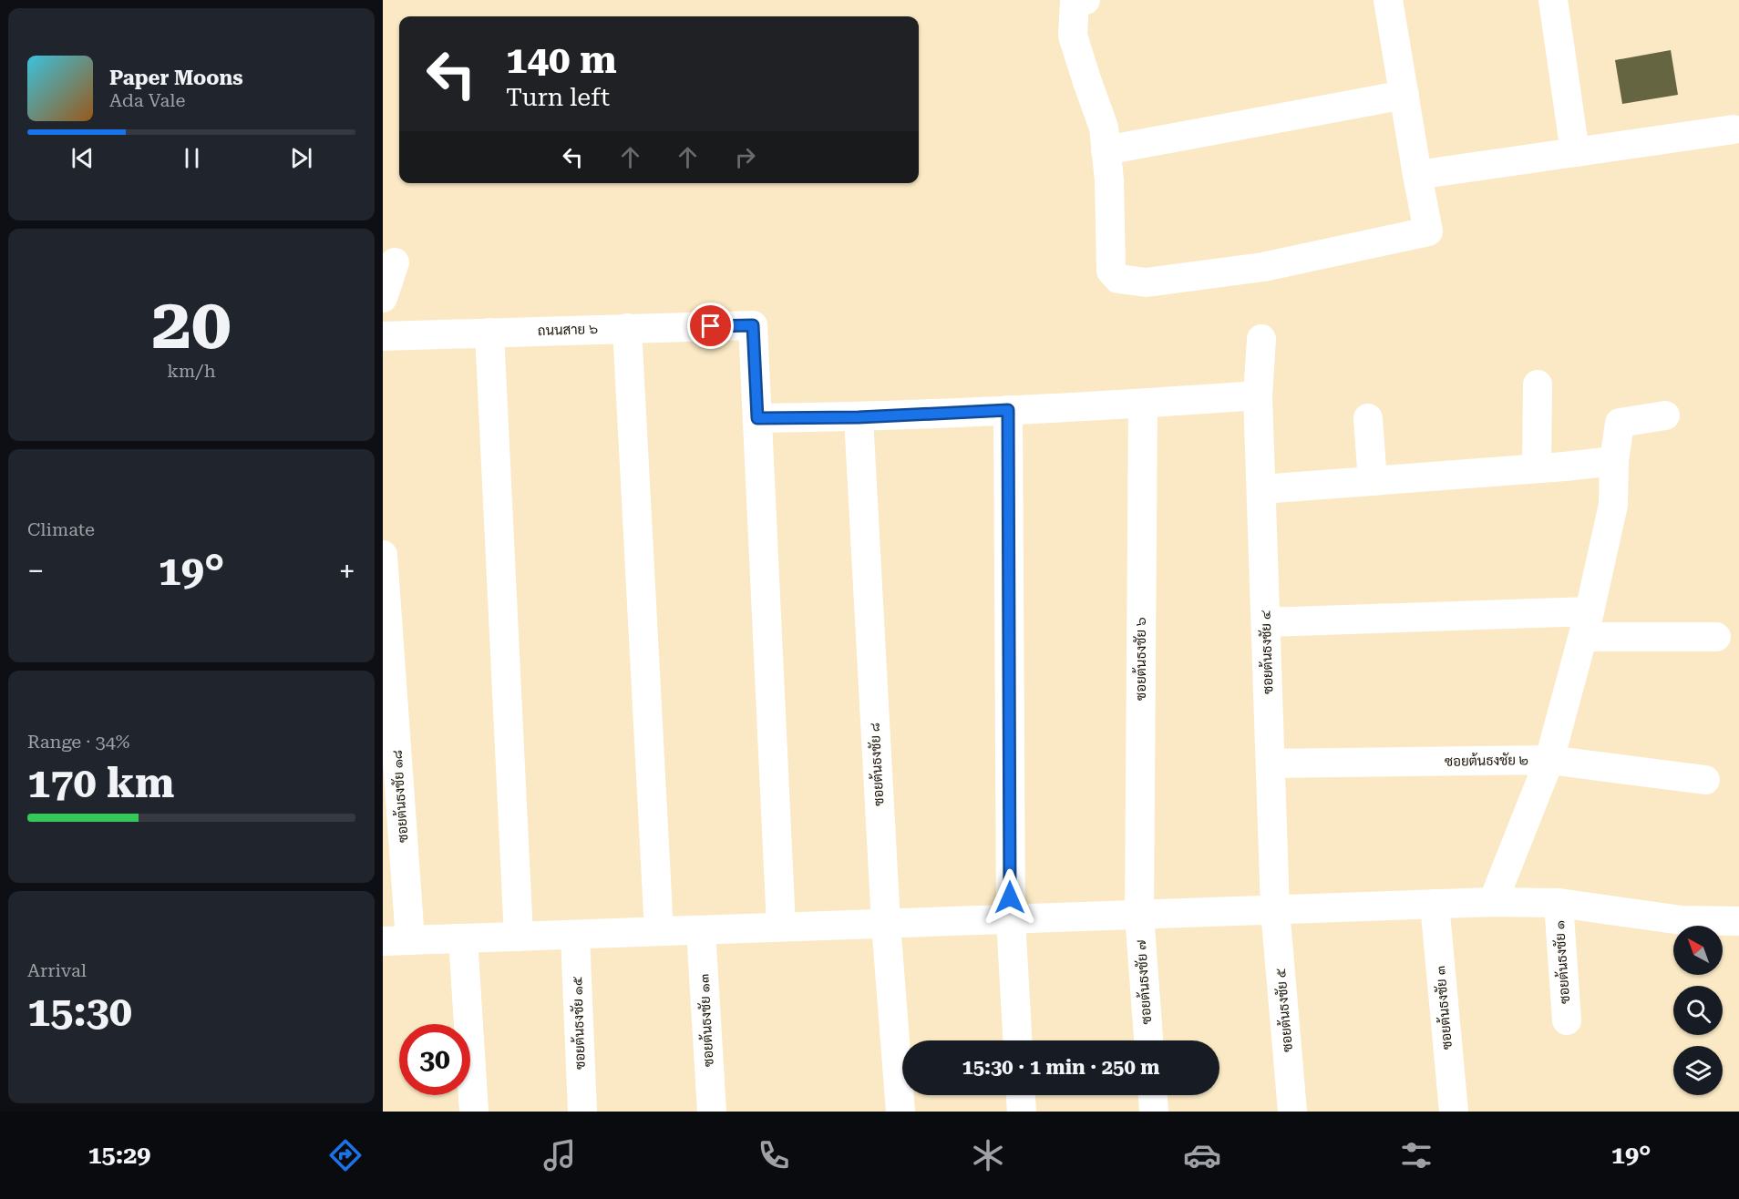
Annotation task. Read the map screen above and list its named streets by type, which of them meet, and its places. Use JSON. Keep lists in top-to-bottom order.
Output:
{
  "streets": {
    "street": [
      "ถนนสาย ๖",
      "ซอยต้นธงชัย ๔",
      "ซอยต้นธงชัย ๖",
      "ซอยต้นธงชัย ๒",
      "ซอยต้นธงชัย ๘",
      "ซอยต้นธงชัย ๑๘",
      "ซอยต้นธงชัย ๑",
      "ซอยต้นธงชัย ๗",
      "ซอยต้นธงชัย ๓",
      "ซอยต้นธงชัย ๕",
      "ซอยต้นธงชัย ๑๓",
      "ซอยต้นธงชัย ๑๕"
    ]
  },
  "crossings": [
    ["ซอยต้นธงชัย ๔", "ซอยต้นธงชัย ๒"],
    ["ซอยต้นธงชัย ๔", "ซอยต้นธงชัย ๕"],
    ["ซอยต้นธงชัย ๖", "ซอยต้นธงชัย ๗"]
  ],
  "north": "top left",
  "page": {
    "turn": ["140 m", "Turn left"],
    "song": ["Paper Moons", "Ada Vale"],
    "tile": [
      ["20", "km/h"],
      "Climate",
      ["Range · 34%", "170 km"],
      ["Arrival", "15:30"]
    ],
    "heat": ["−", "19°", "+"],
    "limit": "30",
    "trip": "15:30 · 1 min · 250 m",
    "tabs": ["15:29", "19°"]
  }
}
